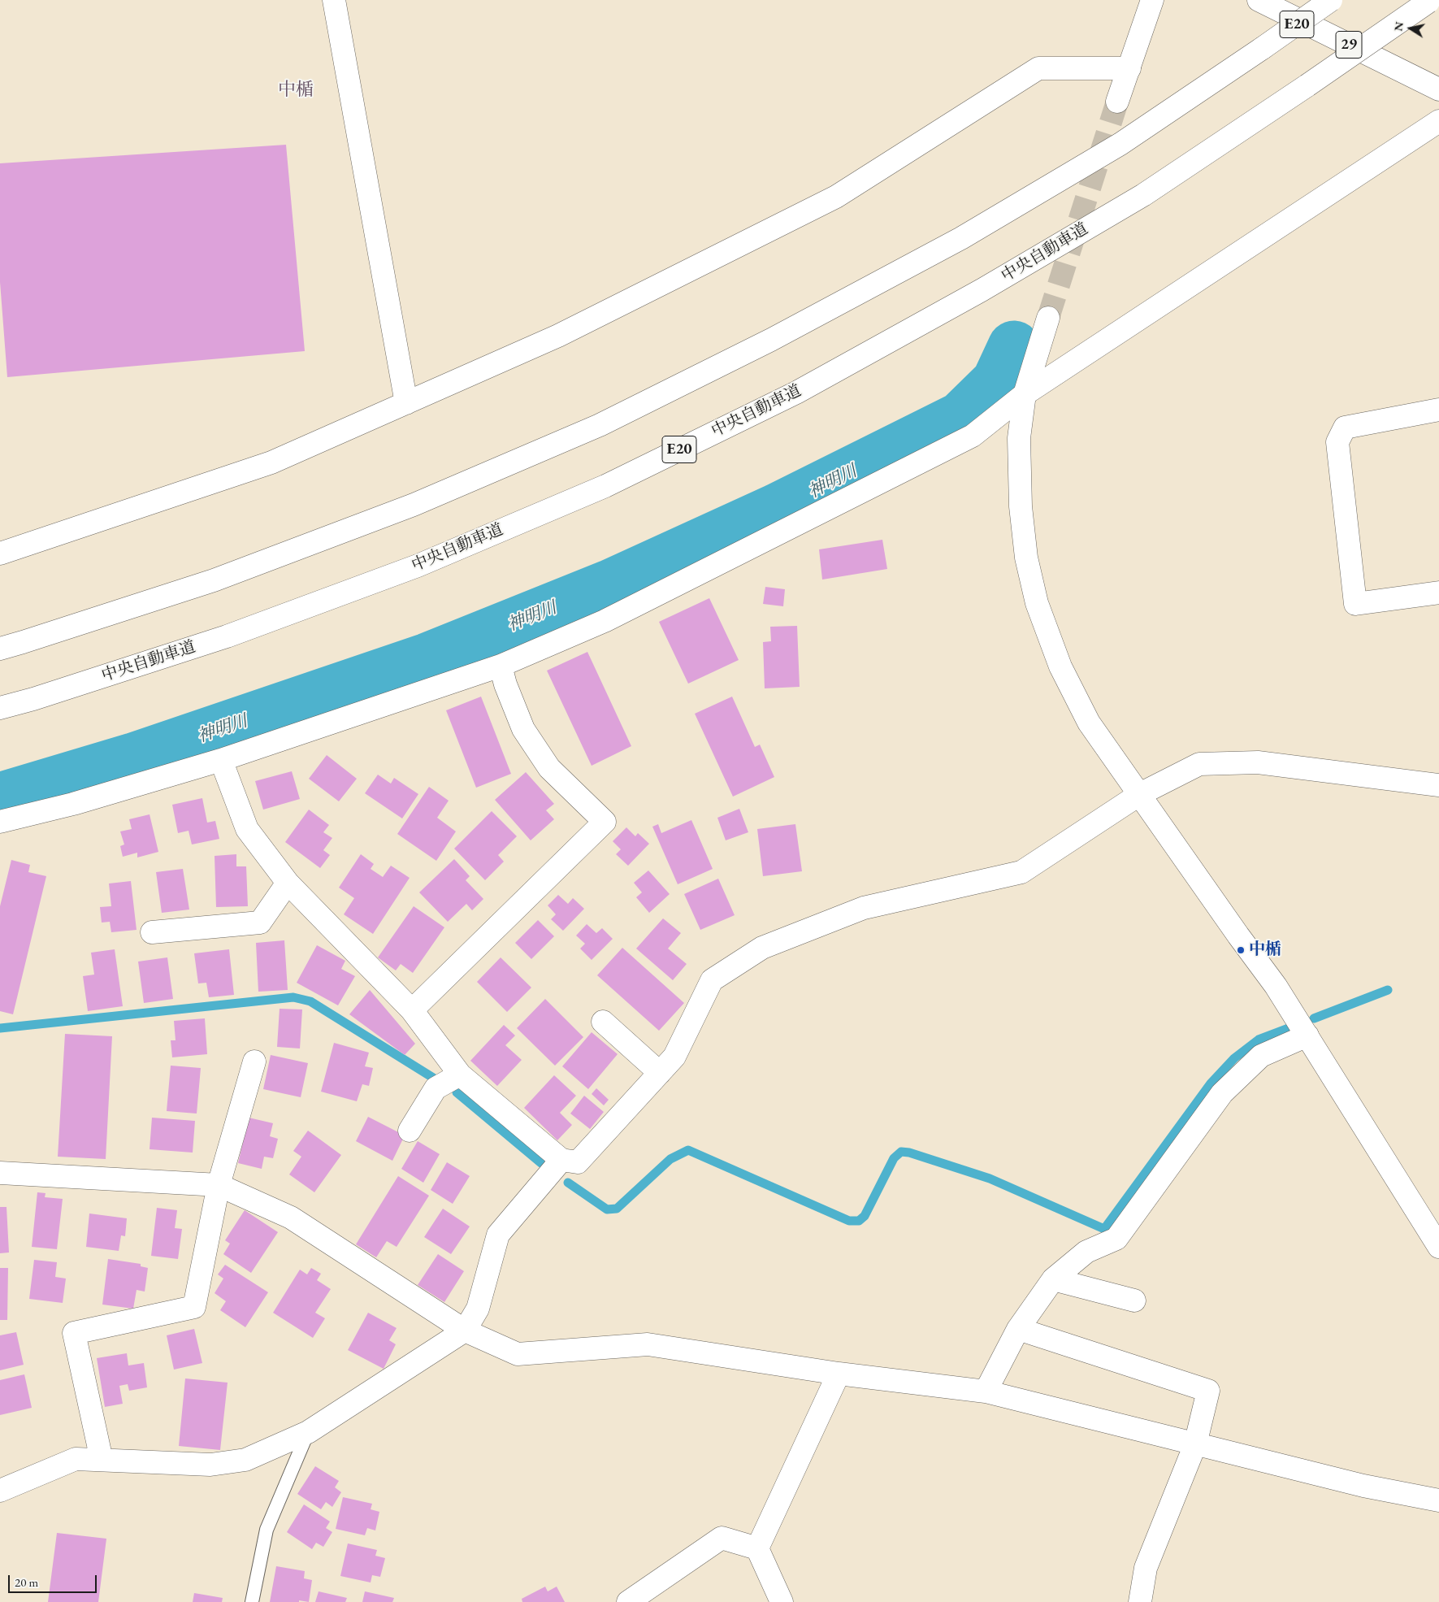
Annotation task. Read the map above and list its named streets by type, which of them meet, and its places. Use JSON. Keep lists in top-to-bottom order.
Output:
{
  "streets": {
    "main road": ["E20", "29", "中央自動車道"]
  },
  "districts": ["中楯"],
  "water": ["神明川"],
  "places": ["中楯"],
  "scale_bar": "20 m",
  "north": "left"
}
